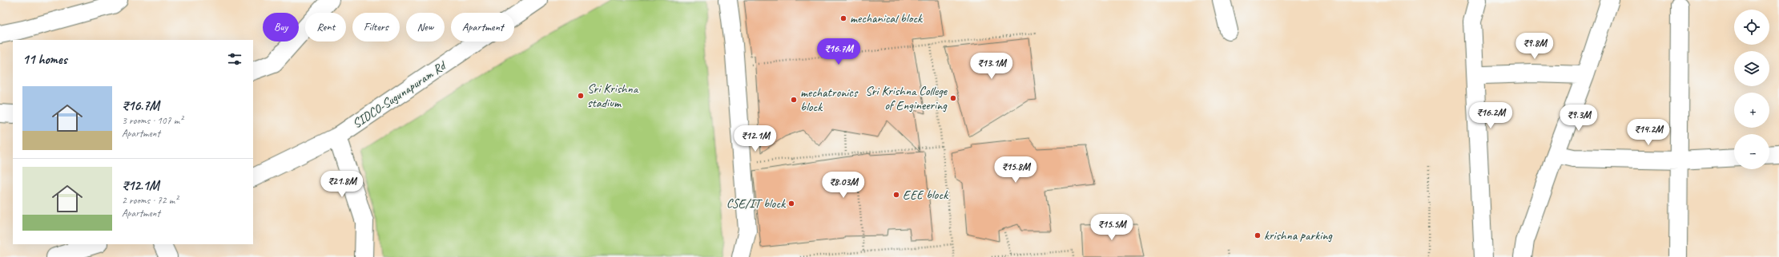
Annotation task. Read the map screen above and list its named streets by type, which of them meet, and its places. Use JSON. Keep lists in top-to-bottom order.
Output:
{
  "streets": {
    "street": ["SIDCO-Sugunapuram Rd"]
  },
  "places": [
    "mechanical block",
    "Sri Krishna stadium",
    "Sri Krishna College of Engineering",
    "mechatronics block",
    "EEE block",
    "CSE/IT block",
    "krishna parking"
  ],
  "page": {
    "map_buttons": ["+", "−"],
    "chip": [
      "Buy",
      "Rent",
      "Filters",
      "New",
      "Apartment"
    ],
    "price": [
      "₹9.8M",
      "₹16.7M",
      "₹13.1M",
      "₹16.2M",
      "₹9.3M",
      "₹14.2M",
      "₹12.1M",
      "₹15.8M",
      "₹21.8M",
      "₹8.03M",
      "₹15.5M"
    ],
    "heading": "11 homes",
    "list": [
      {
        "name": "₹16.7M",
        "note": "3 rooms · 107 m² · Apartment"
      },
      {
        "name": "₹12.1M",
        "note": "2 rooms · 72 m² · Apartment"
      }
    ]
  }
}
